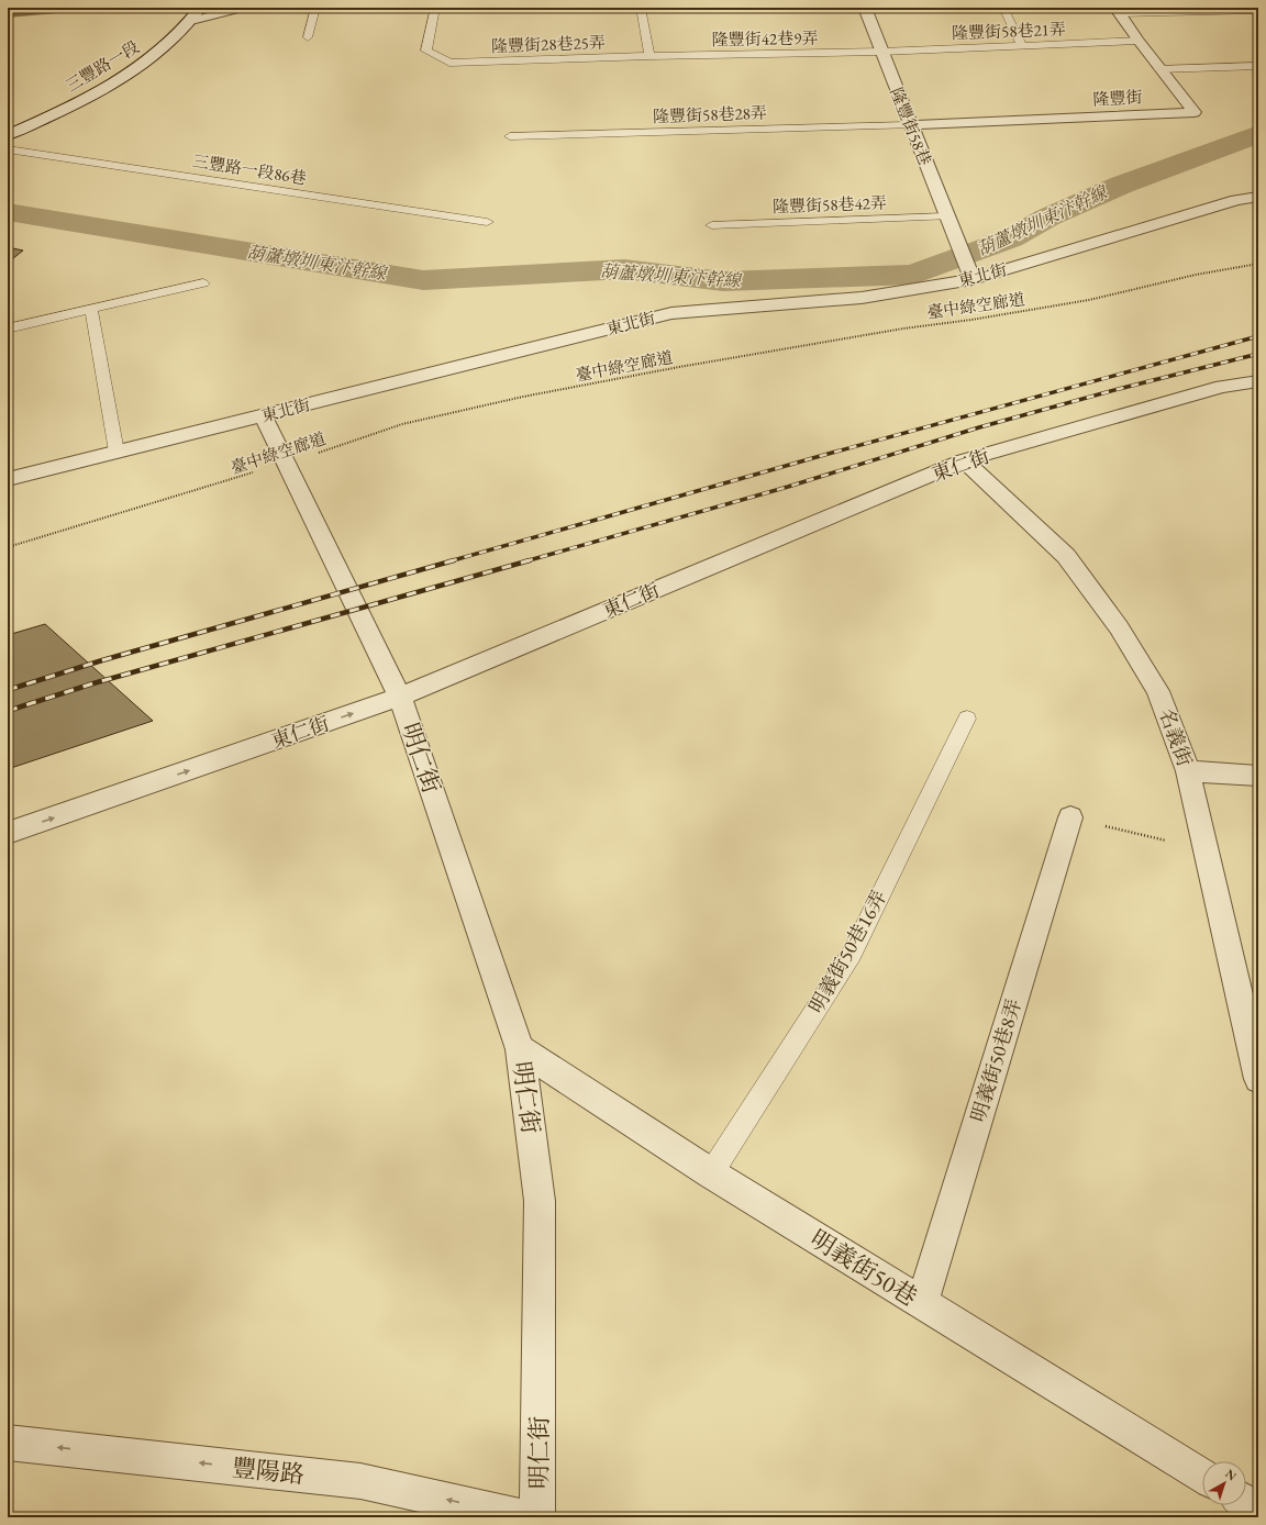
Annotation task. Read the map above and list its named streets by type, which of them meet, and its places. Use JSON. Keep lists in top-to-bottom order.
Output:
{
  "streets": {
    "street": [
      "三豐路一段",
      "隆豐街",
      "隆豐街58巷",
      "東北街",
      "東仁街",
      "名義街",
      "明仁街",
      "明義街50巷8弄",
      "明義街50巷",
      "豐陽路"
    ],
    "lane": [
      "隆豐街58巷21弄",
      "隆豐街42巷9弄",
      "隆豐街28巷25弄",
      "隆豐街58巷28弄",
      "三豐路一段86巷",
      "隆豐街58巷42弄",
      "明義街50巷16弄"
    ],
    "path": ["臺中綠空廊道"]
  },
  "crossings": [
    ["隆豐街58巷21弄", "隆豐街42巷9弄"],
    ["隆豐街58巷21弄", "隆豐街"],
    ["隆豐街58巷21弄", "隆豐街58巷"],
    ["隆豐街42巷9弄", "隆豐街28巷25弄"],
    ["隆豐街42巷9弄", "隆豐街58巷"],
    ["隆豐街", "隆豐街58巷28弄"],
    ["隆豐街", "隆豐街58巷"],
    ["隆豐街58巷28弄", "隆豐街58巷"],
    ["隆豐街58巷", "隆豐街58巷42弄"],
    ["隆豐街58巷", "東北街"],
    ["東北街", "明仁街"],
    ["臺中綠空廊道", "明仁街"],
    ["東仁街", "名義街"],
    ["東仁街", "明仁街"],
    ["明仁街", "明義街50巷"],
    ["明義街50巷16弄", "明義街50巷"],
    ["明義街50巷8弄", "明義街50巷"]
  ],
  "one_way": ["豐陽路"],
  "water": ["葫蘆墩圳東汴幹線"],
  "north": "top right"
}
